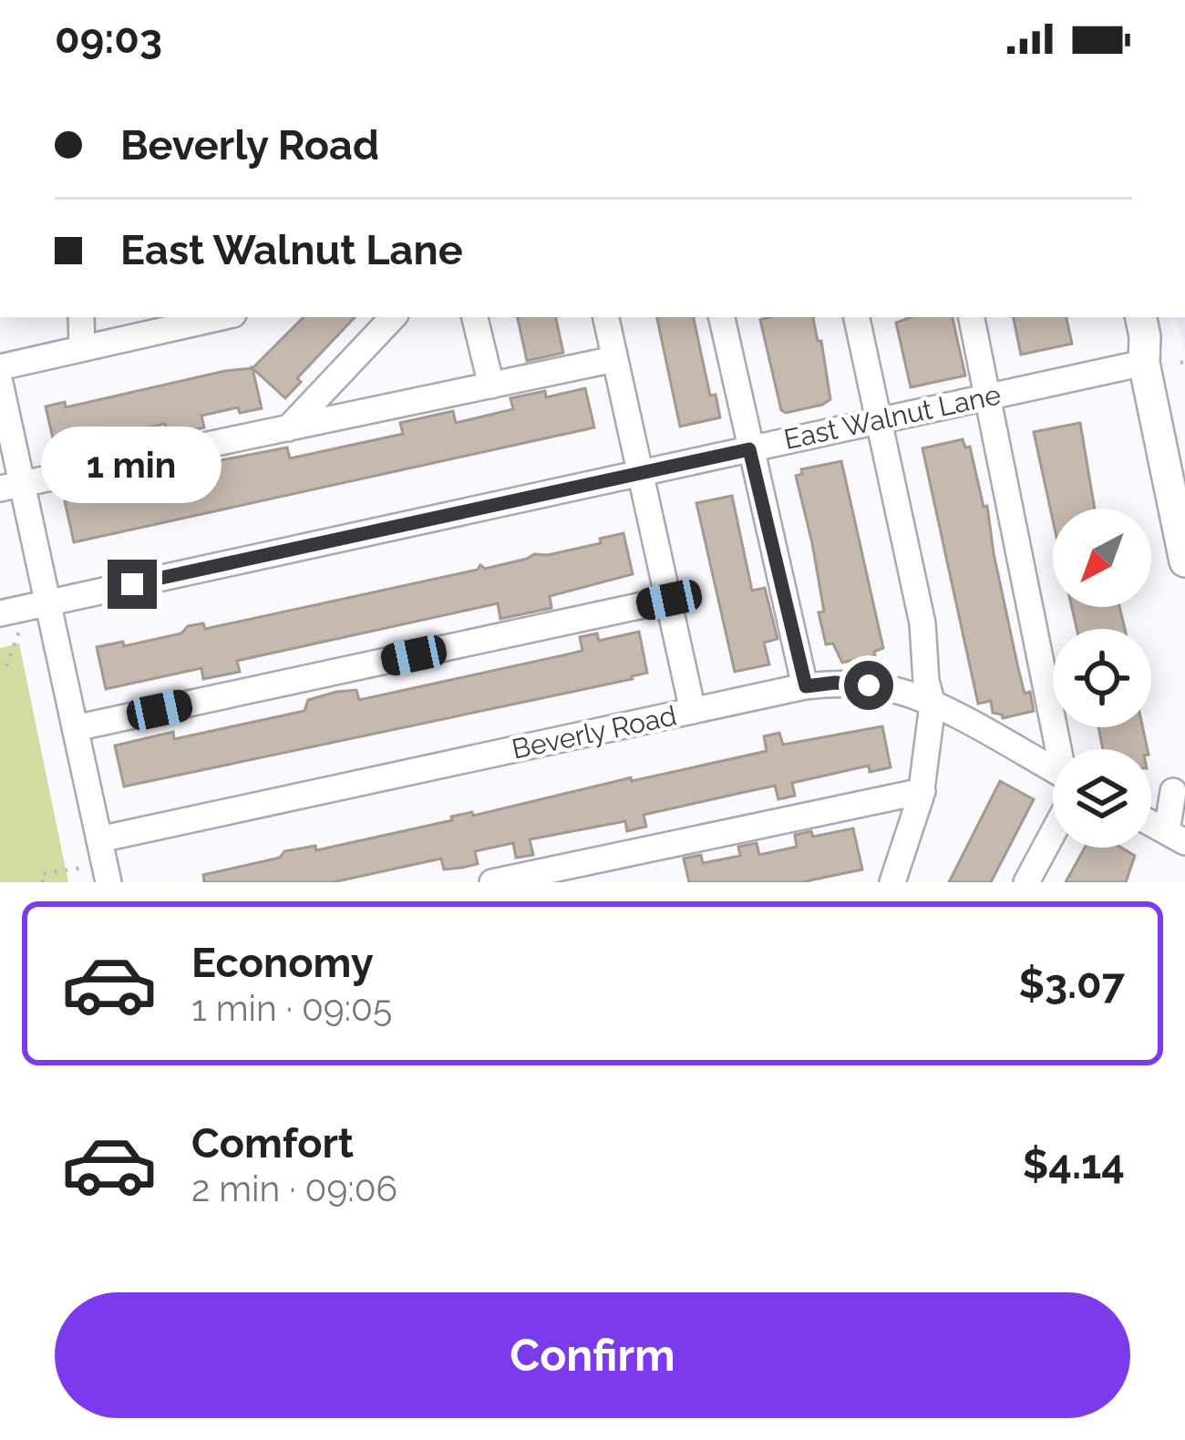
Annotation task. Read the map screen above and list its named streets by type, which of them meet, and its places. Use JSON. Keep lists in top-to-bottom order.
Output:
{
  "streets": {
    "street": ["East Walnut Lane", "Beverly Road"]
  },
  "north": "bottom left",
  "page": {
    "status": "09:03",
    "banner": ["Beverly Road", "East Walnut Lane"],
    "bubble": "1 min",
    "list": [
      {
        "name": "Economy",
        "note": "1 min · 09:05",
        "value": "$3.07"
      },
      {
        "name": "Comfort",
        "note": "2 min · 09:06",
        "value": "$4.14"
      }
    ],
    "buttons": "Confirm"
  }
}
